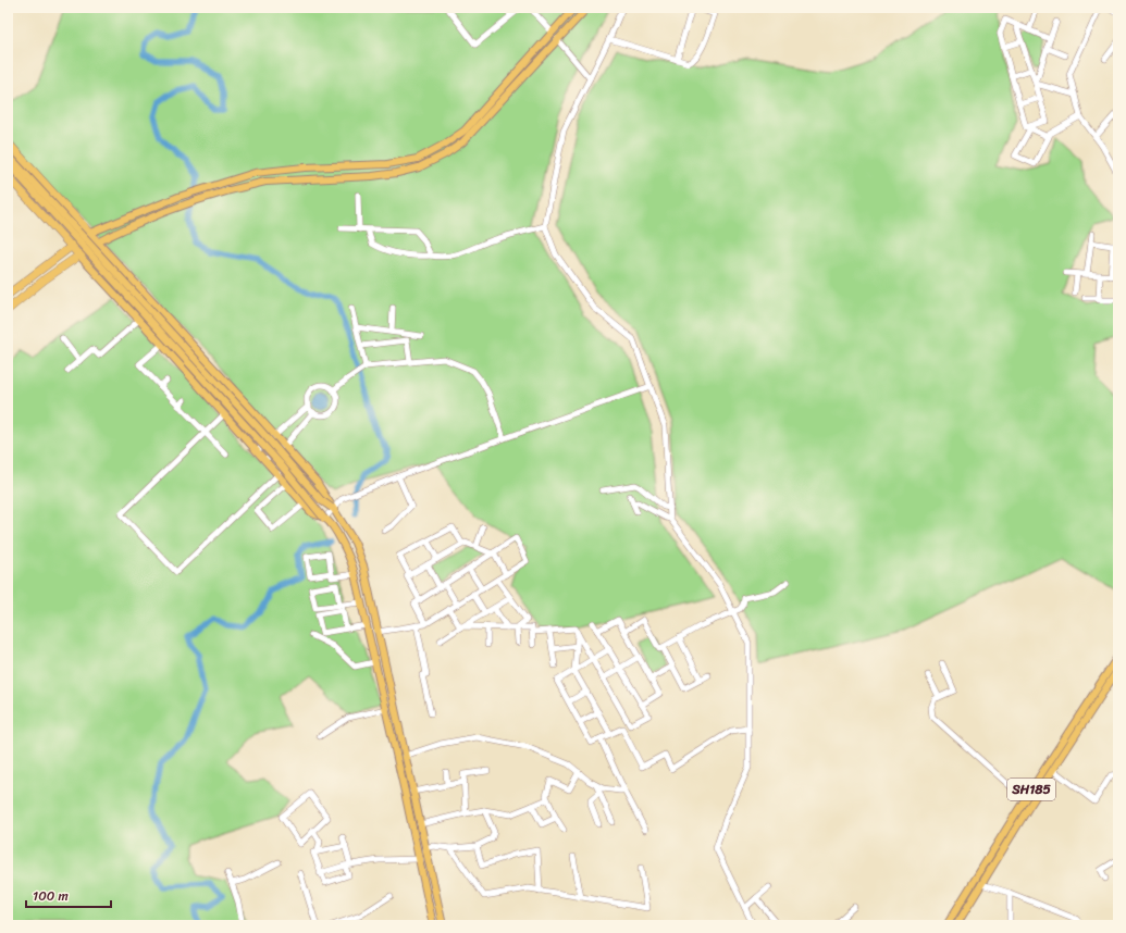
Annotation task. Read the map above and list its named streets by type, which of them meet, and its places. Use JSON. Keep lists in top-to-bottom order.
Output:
{
  "streets": {
    "main road": ["SH185"]
  },
  "scale_bar": "100 m"
}
